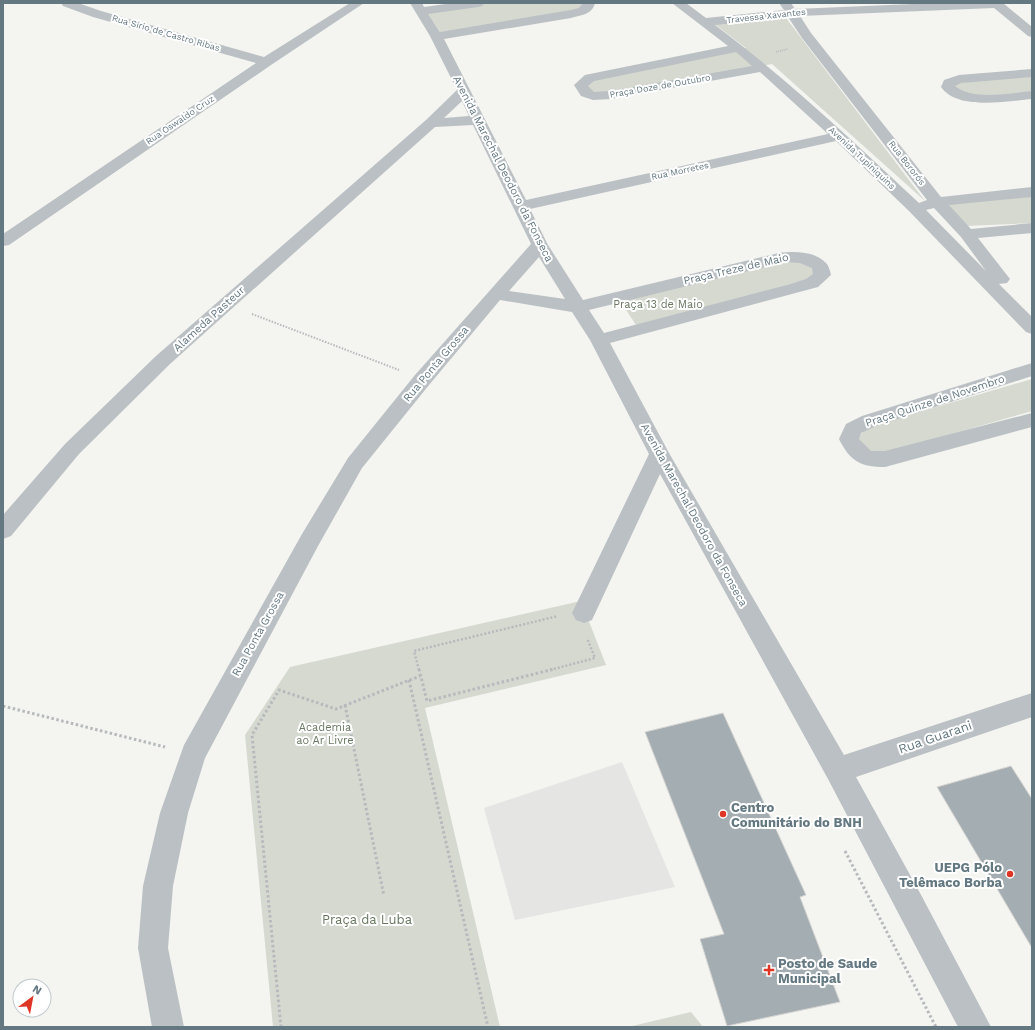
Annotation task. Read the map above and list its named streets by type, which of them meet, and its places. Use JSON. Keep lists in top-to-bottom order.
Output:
{
  "streets": {
    "street": [
      "Travessa Xavantes",
      "Rua Sírio de Castro Ribas",
      "Praça Doze de Outubro",
      "Rua Oswaldo Cruz",
      "Avenida Tupiniquins",
      "Rua Bororós",
      "Avenida Marechal Deodoro da Fonseca",
      "Rua Morretes",
      "Praça Treze de Maio",
      "Alameda Pasteur",
      "Rua Ponta Grossa",
      "Praça Quinze de Novembro",
      "Rua Guarani"
    ]
  },
  "crossings": [
    ["Travessa Xavantes", "Avenida Tupiniquins"],
    ["Travessa Xavantes", "Rua Bororós"],
    ["Rua Sírio de Castro Ribas", "Rua Oswaldo Cruz"],
    ["Praça Doze de Outubro", "Avenida Tupiniquins"],
    ["Avenida Tupiniquins", "Rua Morretes"],
    ["Avenida Marechal Deodoro da Fonseca", "Rua Morretes"],
    ["Avenida Marechal Deodoro da Fonseca", "Praça Treze de Maio"],
    ["Avenida Marechal Deodoro da Fonseca", "Alameda Pasteur"],
    ["Avenida Marechal Deodoro da Fonseca", "Rua Ponta Grossa"],
    ["Avenida Marechal Deodoro da Fonseca", "Rua Guarani"]
  ],
  "parks": ["Praça 13 de Maio", "Academia ao Ar Livre", "Praça da Luba"],
  "places": {
    "other": ["Centro Comunitário do BNH", "UEPG Pólo Telêmaco Borba"],
    "health": ["Posto de Saude Municipal"]
  },
  "north": "top right"
}
